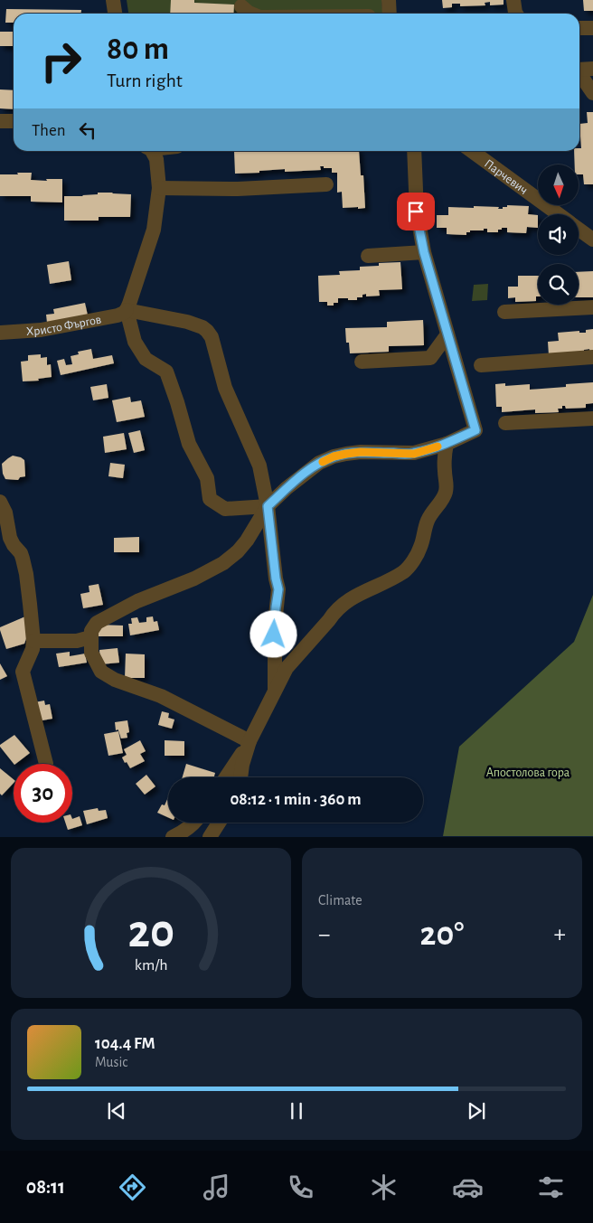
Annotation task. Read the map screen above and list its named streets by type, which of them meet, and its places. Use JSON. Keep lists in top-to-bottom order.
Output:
{
  "streets": {
    "street": ["Парчевич", "Христо Фъргов"]
  },
  "parks": ["Апостолова гора"],
  "north": "bottom",
  "page": {
    "turn": ["80 m", "Turn right"],
    "then": "Then",
    "limit": "30",
    "trip": "08:12 · 1 min · 360 m",
    "tile": "Climate",
    "heat": ["−", "20°", "+"],
    "song": ["104.4 FM", "Music"],
    "tabs": "08:11",
    "gauge": ["20", "km/h"]
  }
}
